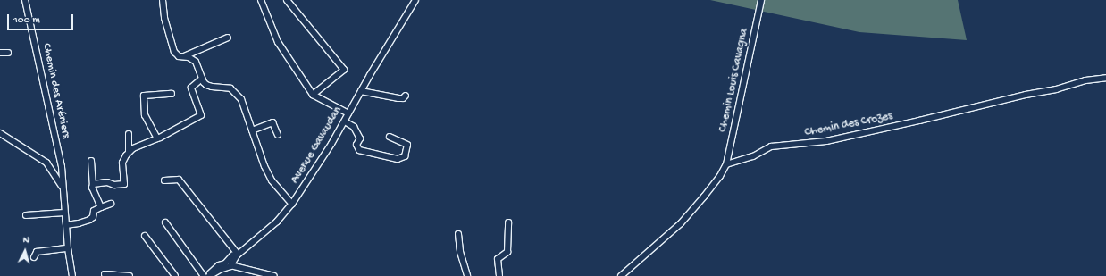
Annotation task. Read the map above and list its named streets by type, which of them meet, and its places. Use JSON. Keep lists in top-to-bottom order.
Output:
{
  "streets": {
    "street": [
      "Chemin Louis Cavagna",
      "Chemin des Aréniers",
      "Chemin des Crozes",
      "Avenue Gavaudan"
    ]
  },
  "crossings": [
    ["Chemin Louis Cavagna", "Chemin des Crozes"]
  ],
  "scale_bar": "100 m",
  "north": "top"
}
